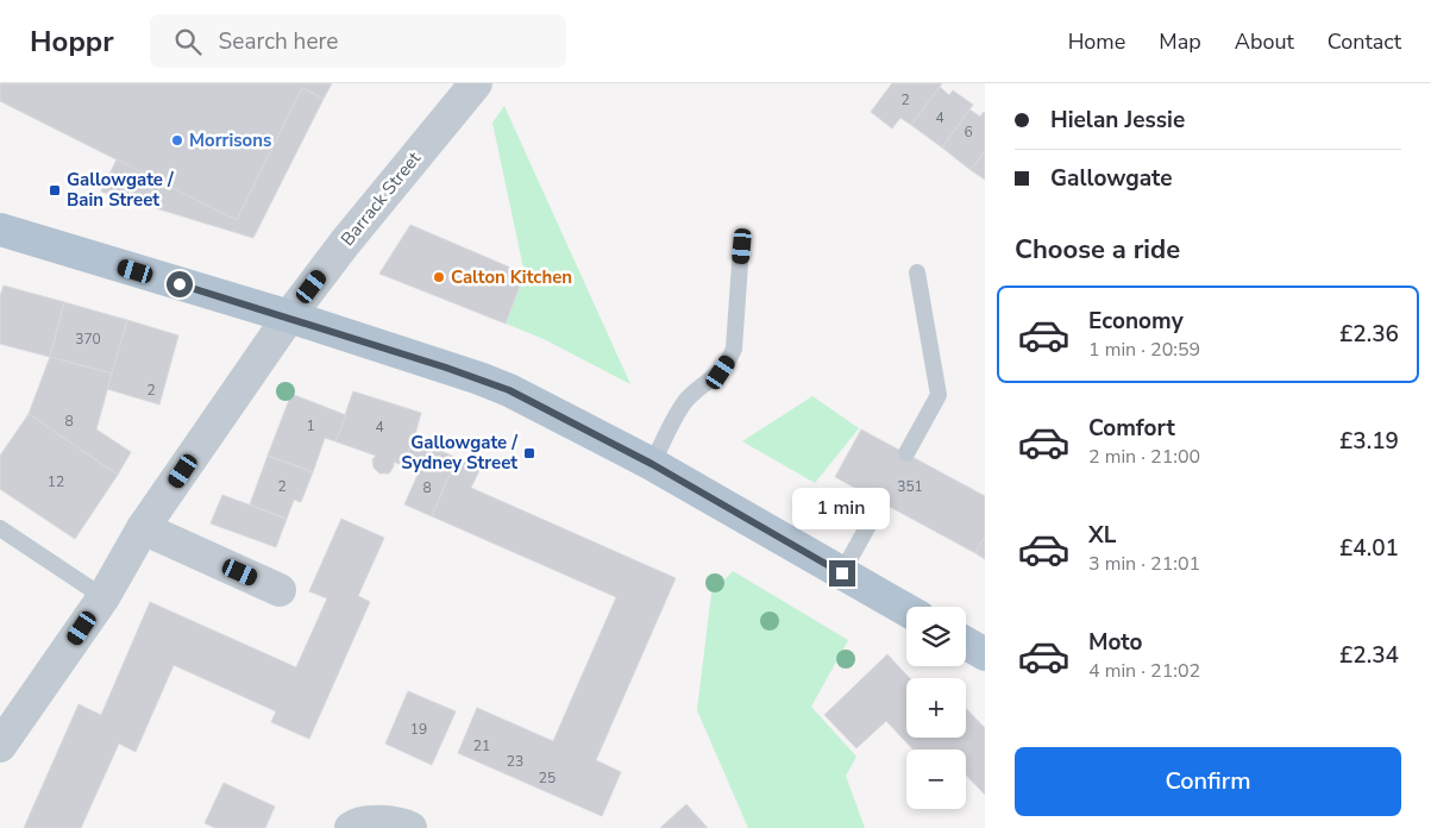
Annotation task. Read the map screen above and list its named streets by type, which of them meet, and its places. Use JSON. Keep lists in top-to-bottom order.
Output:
{
  "streets": {
    "street": ["Barrack Street"]
  },
  "places": {
    "other": ["Morrisons", "Calton Kitchen"],
    "transit": ["Gallowgate / Bain Street", "Gallowgate / Sydney Street"]
  },
  "house_numbers": [
    "2",
    "4",
    "6",
    "370",
    "2",
    "8",
    "1",
    "4",
    "12",
    "2",
    "351",
    "8",
    "19",
    "21",
    "23",
    "25"
  ],
  "page": {
    "header": "Hoppr",
    "search": "Search here",
    "nav": [
      "Home",
      "Map",
      "About",
      "Contact"
    ],
    "banner": ["Hielan Jessie", "Gallowgate"],
    "heading": "Choose a ride",
    "list": [
      {
        "name": "Economy",
        "note": "1 min · 20:59",
        "value": "£2.36"
      },
      {
        "name": "Comfort",
        "note": "2 min · 21:00",
        "value": "£3.19"
      },
      {
        "name": "XL",
        "note": "3 min · 21:01",
        "value": "£4.01"
      },
      {
        "name": "Moto",
        "note": "4 min · 21:02",
        "value": "£2.34"
      }
    ],
    "bubble": "1 min",
    "map_buttons": ["+", "−"],
    "buttons": "Confirm"
  }
}
